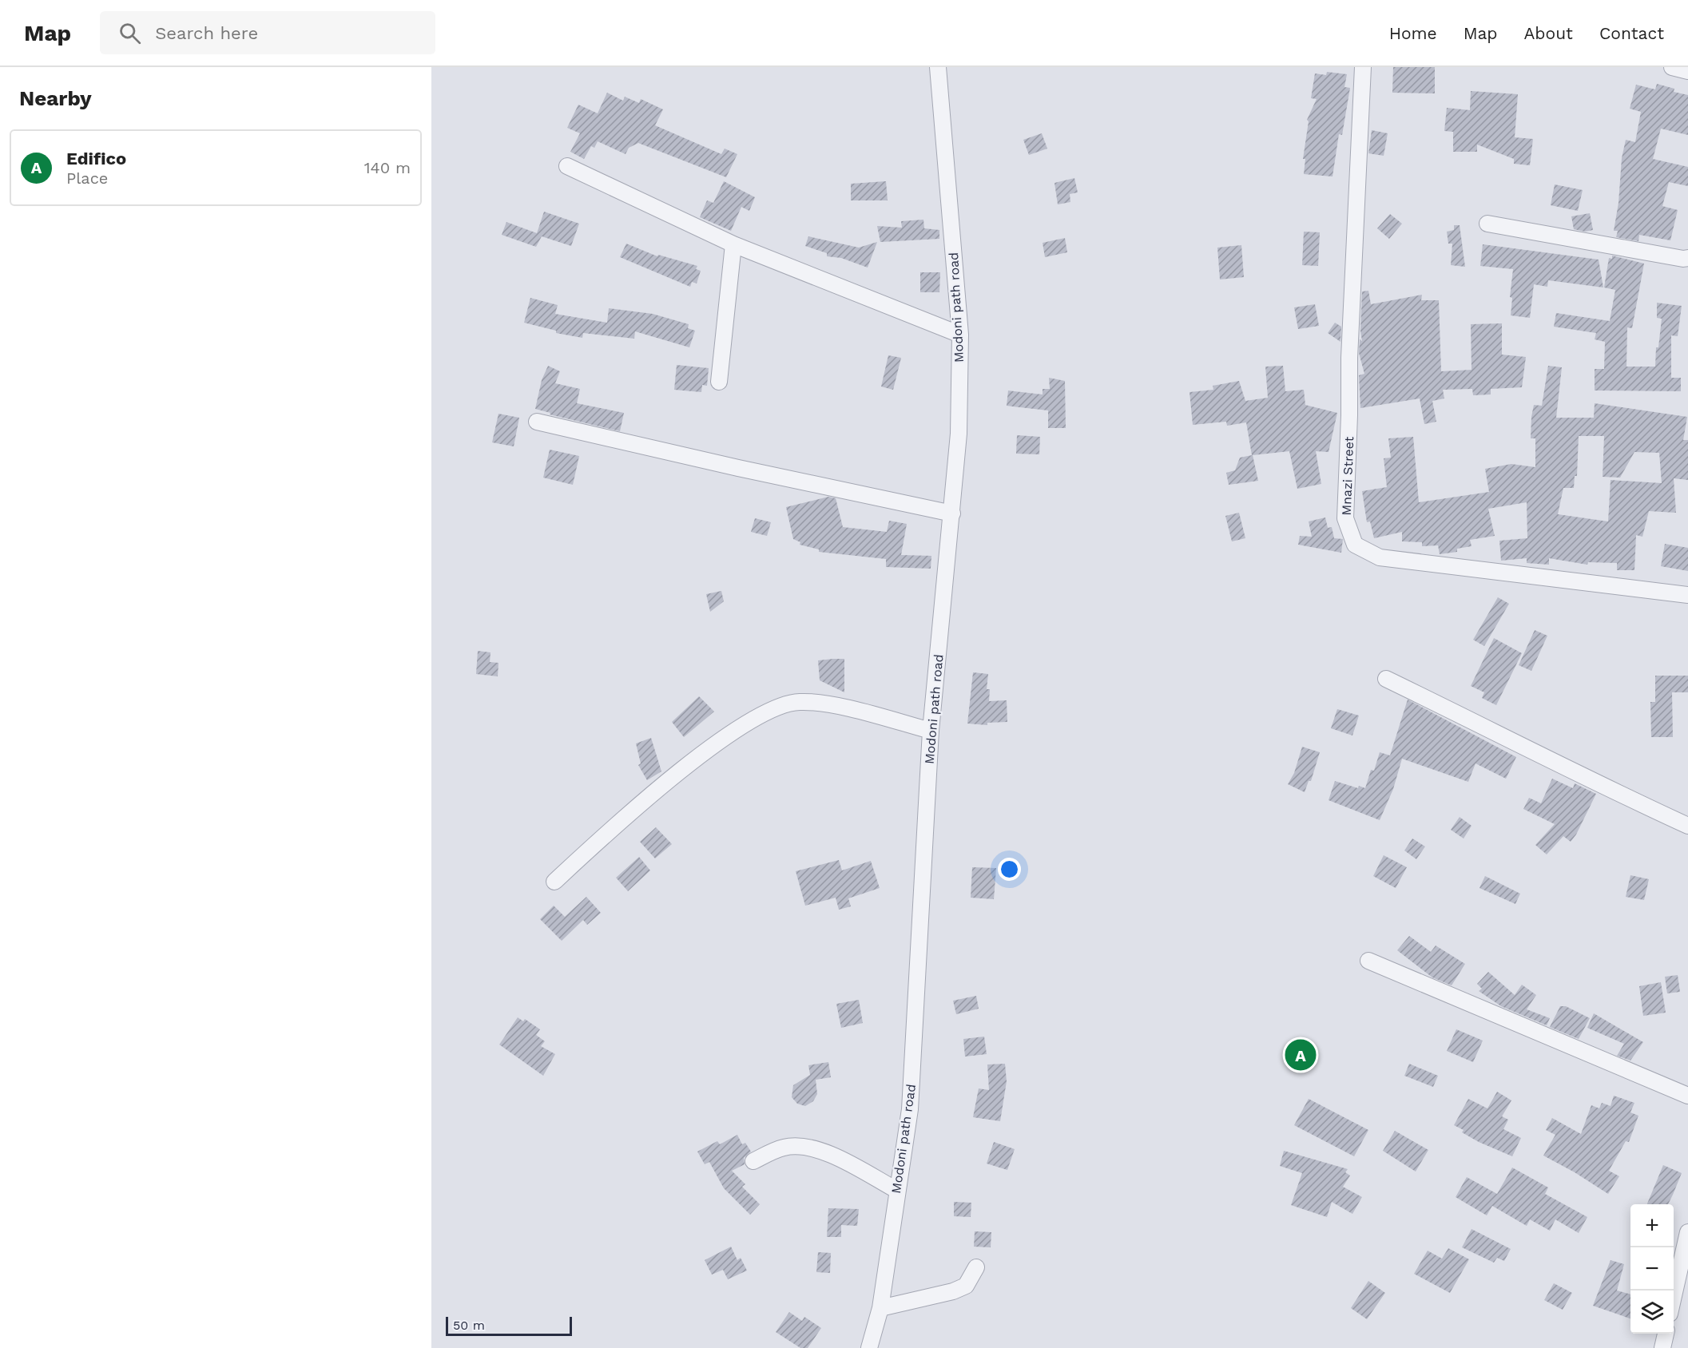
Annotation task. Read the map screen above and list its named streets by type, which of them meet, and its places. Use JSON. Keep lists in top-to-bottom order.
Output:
{
  "streets": {
    "street": ["Modoni path road", "Mnazi Street"]
  },
  "scale_bar": "50 m",
  "page": {
    "header": "Map",
    "search": "Search here",
    "nav": [
      "Home",
      "Map",
      "About",
      "Contact"
    ],
    "heading": "Nearby",
    "list": [
      {
        "mark": "A",
        "name": "Edifico",
        "note": "Place",
        "value": "140 m"
      }
    ],
    "pins": "A",
    "map_buttons": ["+", "−"],
    "scale": "50 m"
  }
}
